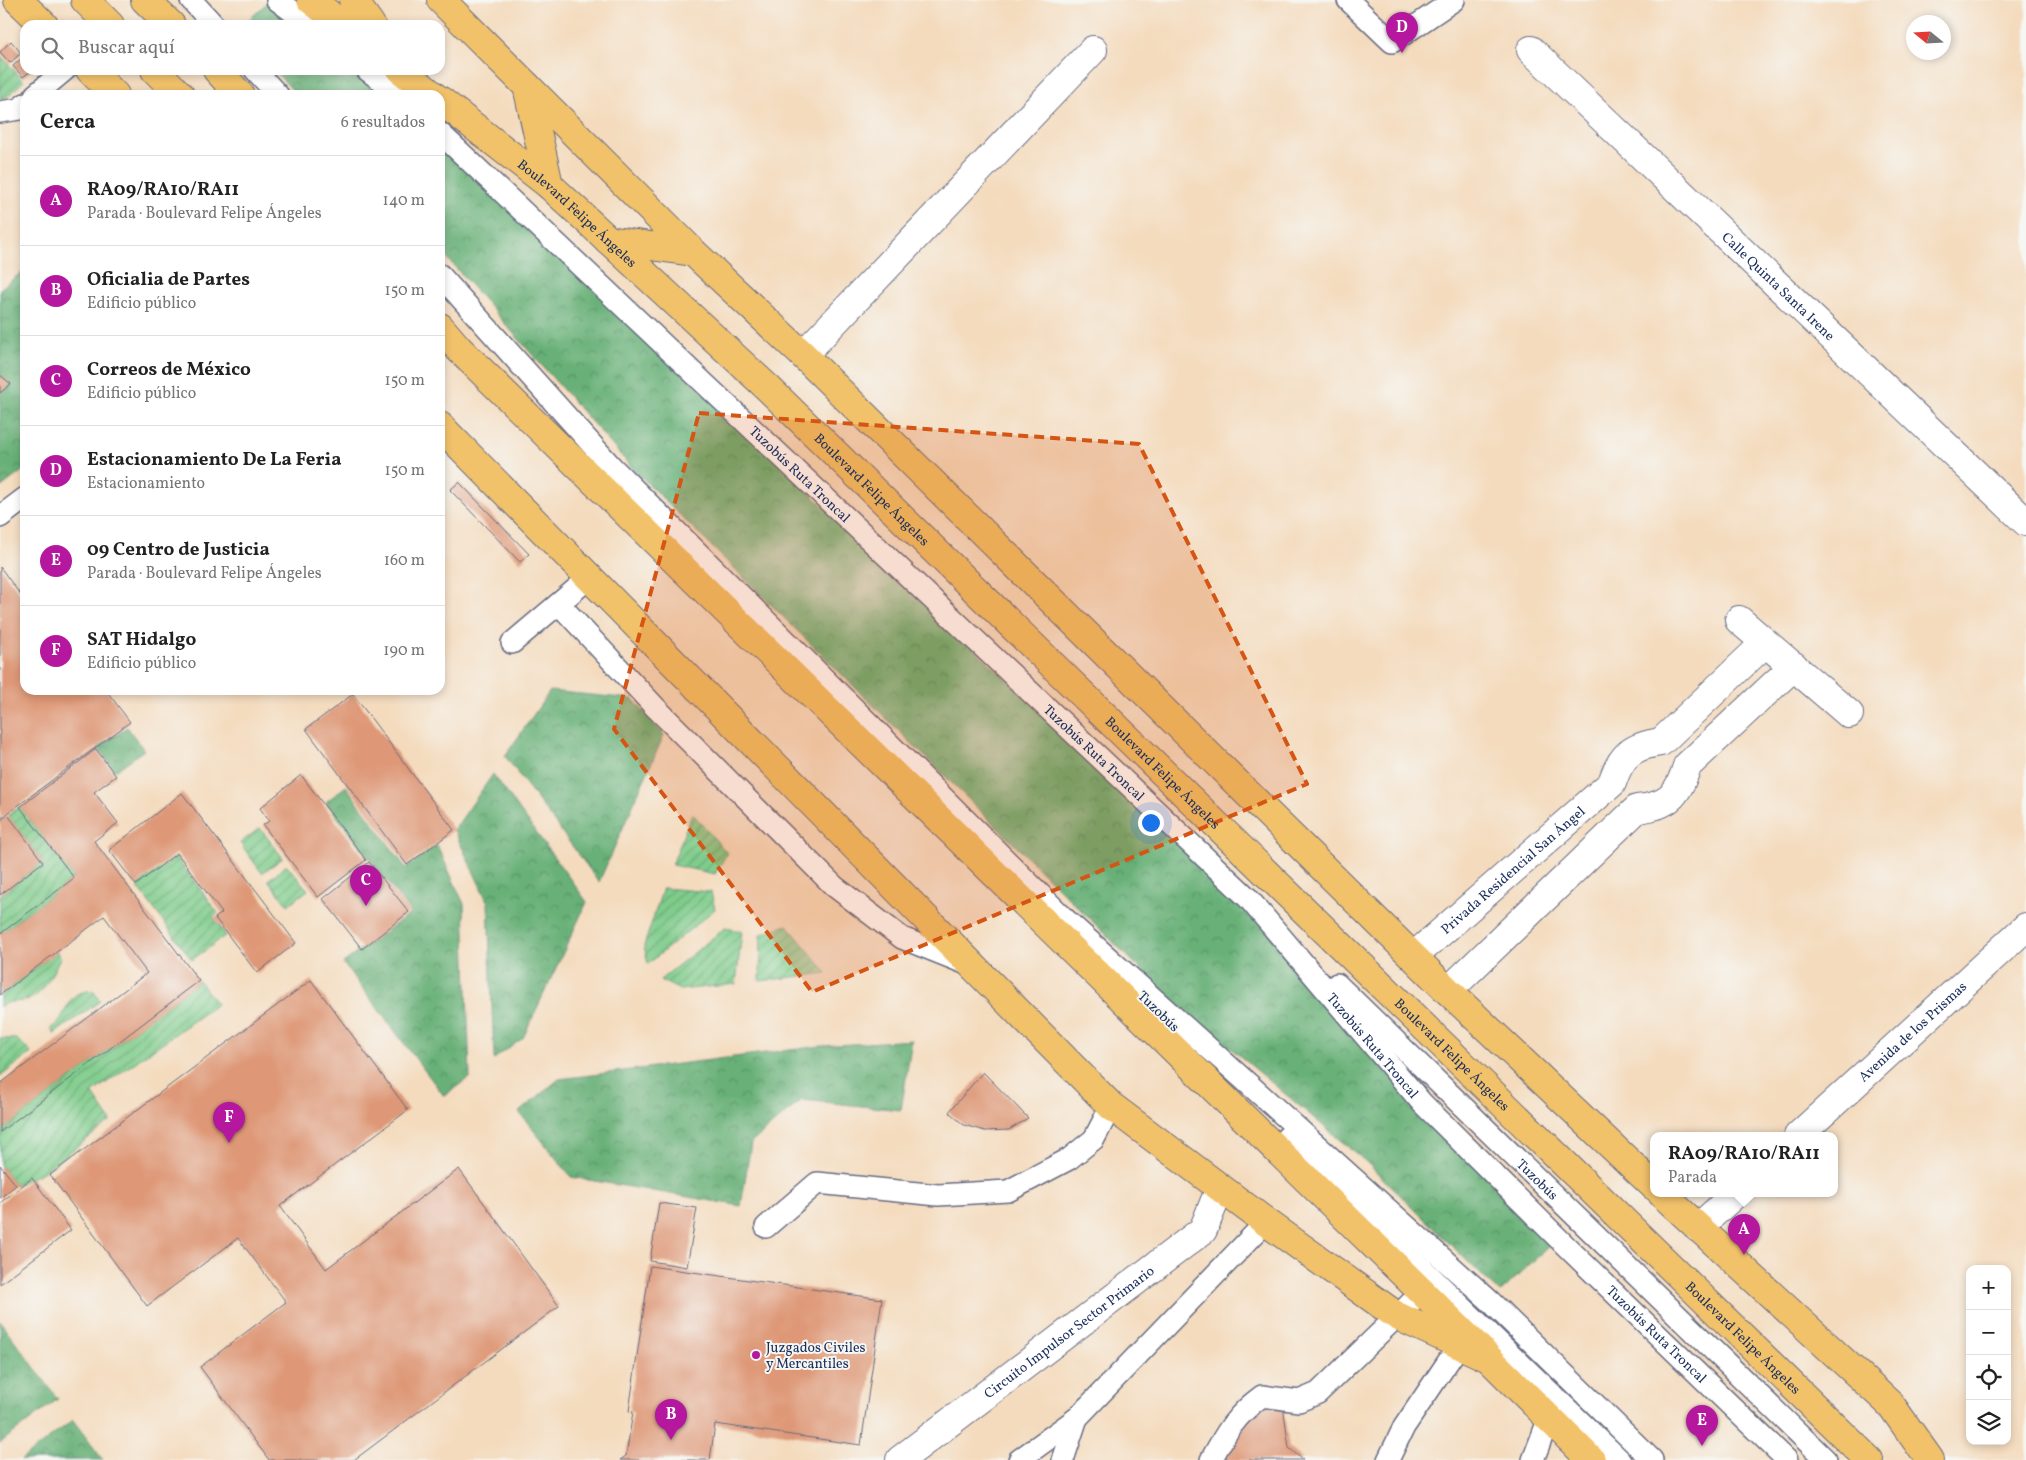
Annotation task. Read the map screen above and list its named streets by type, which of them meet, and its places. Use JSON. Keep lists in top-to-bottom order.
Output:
{
  "streets": {
    "main road": ["Boulevard Felipe Ángeles"],
    "street": [
      "Calle Quinta Santa Irene",
      "Privada Residencial San Ángel",
      "Avenida de los Prismas",
      "Circuito Impulsor Sector Primario"
    ],
    "lane": ["Tuzobús Ruta Troncal", "Tuzobús"]
  },
  "crossings": [
    ["Tuzobús Ruta Troncal", "Tuzobús"]
  ],
  "places": ["Juzgados Civiles y Mercantiles"],
  "north": "left",
  "page": {
    "pins": [
      "D",
      "C",
      "F",
      "A",
      "B",
      "E"
    ],
    "search": "Buscar aquí",
    "heading": ["Cerca", "6 resultados"],
    "list": [
      {
        "mark": "A",
        "name": "RA09/RA10/RA11",
        "note": "Parada · Boulevard Felipe Ángeles",
        "value": "140 m"
      },
      {
        "mark": "B",
        "name": "Oficialia de Partes",
        "note": "Edificio público",
        "value": "150 m"
      },
      {
        "mark": "C",
        "name": "Correos de México",
        "note": "Edificio público",
        "value": "150 m"
      },
      {
        "mark": "D",
        "name": "Estacionamiento De La Feria",
        "note": "Estacionamiento",
        "value": "150 m"
      },
      {
        "mark": "E",
        "name": "09 Centro de Justicia",
        "note": "Parada · Boulevard Felipe Ángeles",
        "value": "160 m"
      },
      {
        "mark": "F",
        "name": "SAT Hidalgo",
        "note": "Edificio público",
        "value": "190 m"
      }
    ],
    "popup": ["RA09/RA10/RA11", "Parada"],
    "map_buttons": ["+", "−"]
  }
}
